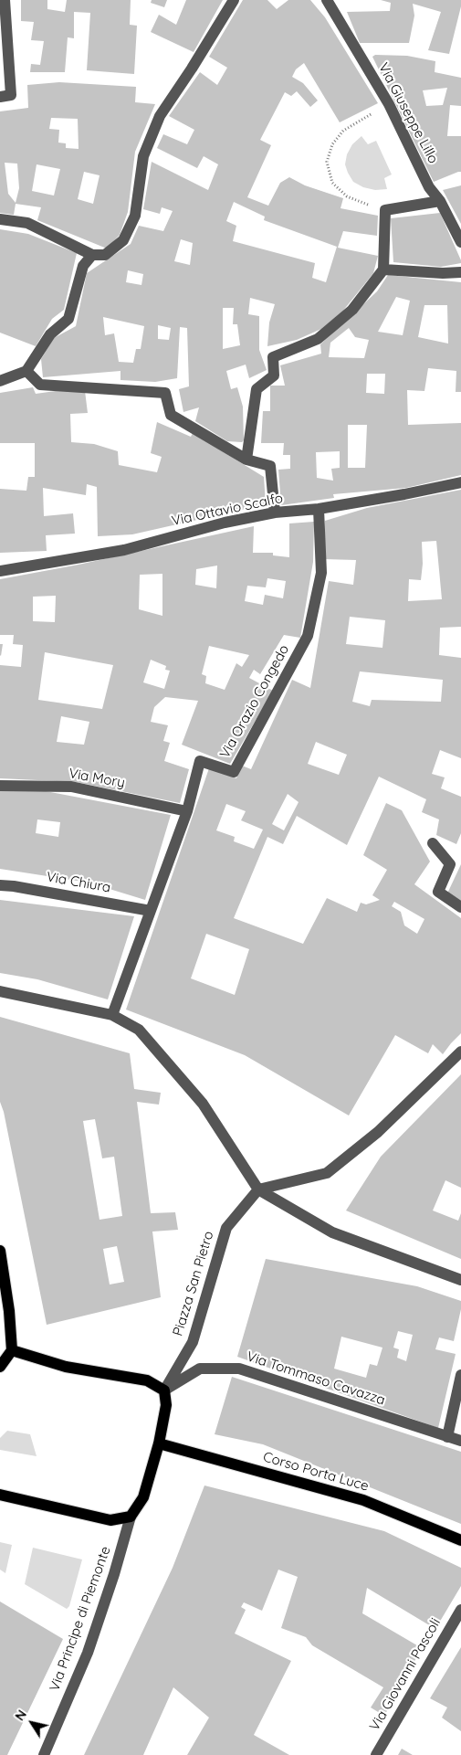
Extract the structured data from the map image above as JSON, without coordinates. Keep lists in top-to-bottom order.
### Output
{
  "streets": {
    "main road": ["Corso Porta Luce"],
    "street": [
      "Via Giuseppe Lillo",
      "Via Ottavio Scalfo",
      "Via Orazio Congedo",
      "Via Mory",
      "Via Chiura",
      "Piazza San Pietro",
      "Via Tommaso Cavazza",
      "Via Principe di Piemonte",
      "Via Giovanni Pascoli"
    ]
  },
  "crossings": [
    ["Via Ottavio Scalfo", "Via Orazio Congedo"],
    ["Via Orazio Congedo", "Via Mory"],
    ["Via Orazio Congedo", "Via Chiura"],
    ["Piazza San Pietro", "Via Tommaso Cavazza"]
  ],
  "north": "top left"
}
